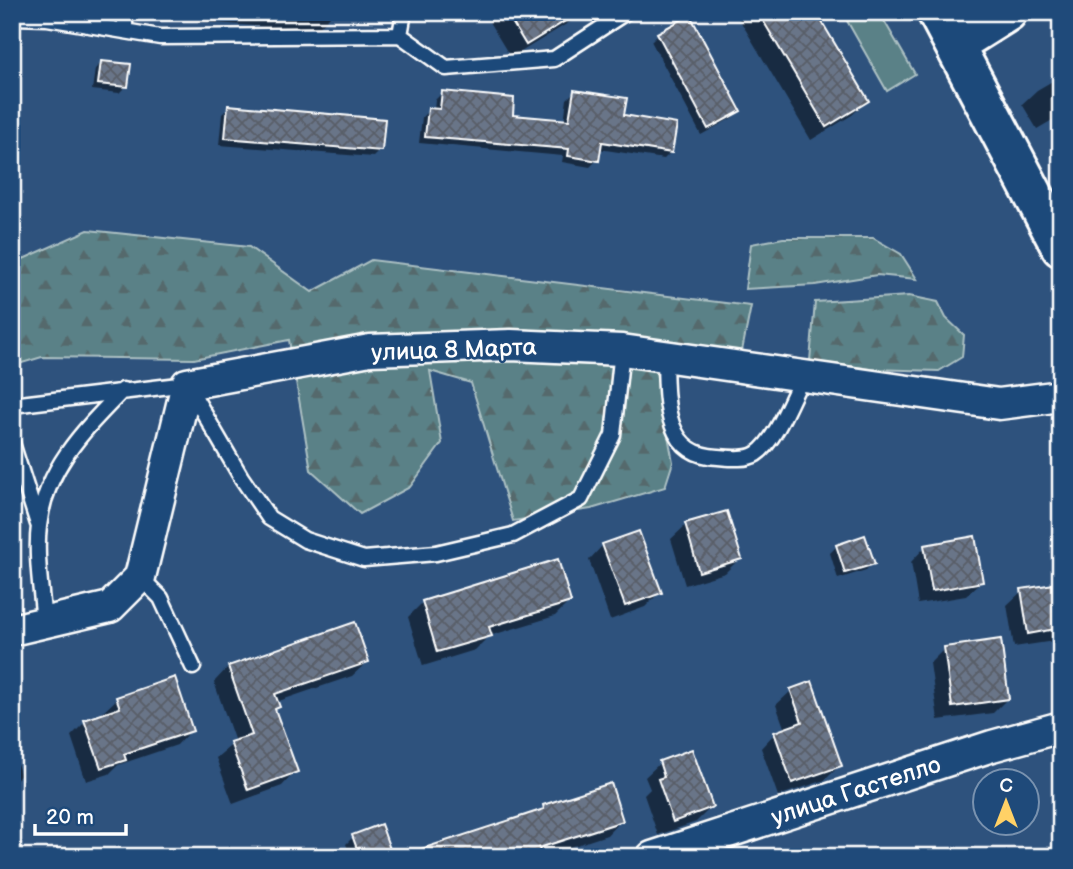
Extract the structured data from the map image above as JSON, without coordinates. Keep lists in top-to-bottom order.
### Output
{
  "streets": {
    "street": ["улица 8 Марта", "улица Гастелло"]
  },
  "scale_bar": "20 m",
  "north": "top"
}
